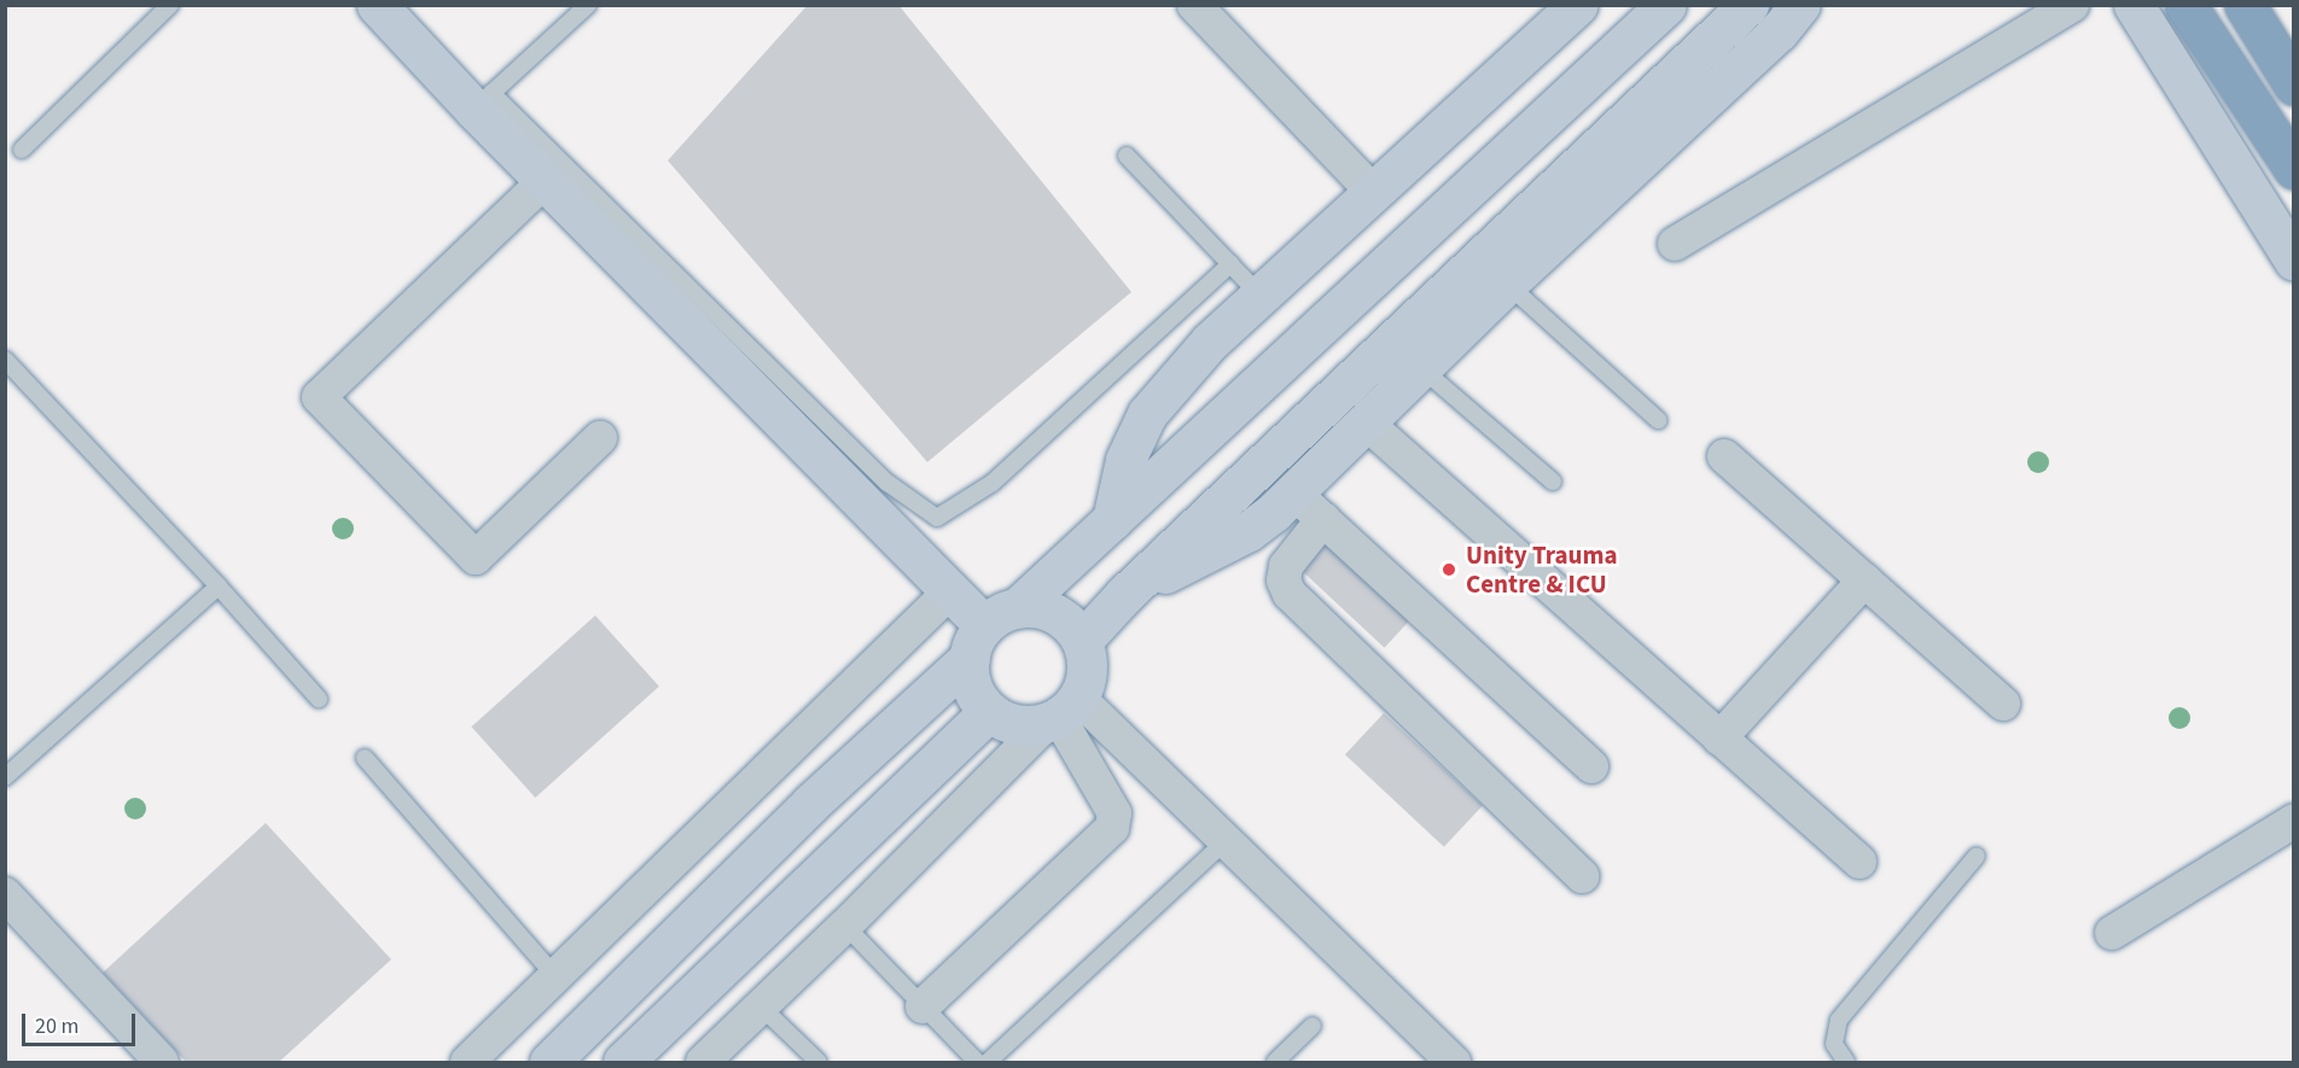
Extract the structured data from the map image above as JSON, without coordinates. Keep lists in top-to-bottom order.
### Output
{
  "places": ["Unity Trauma Centre & ICU"],
  "scale_bar": "20 m"
}
